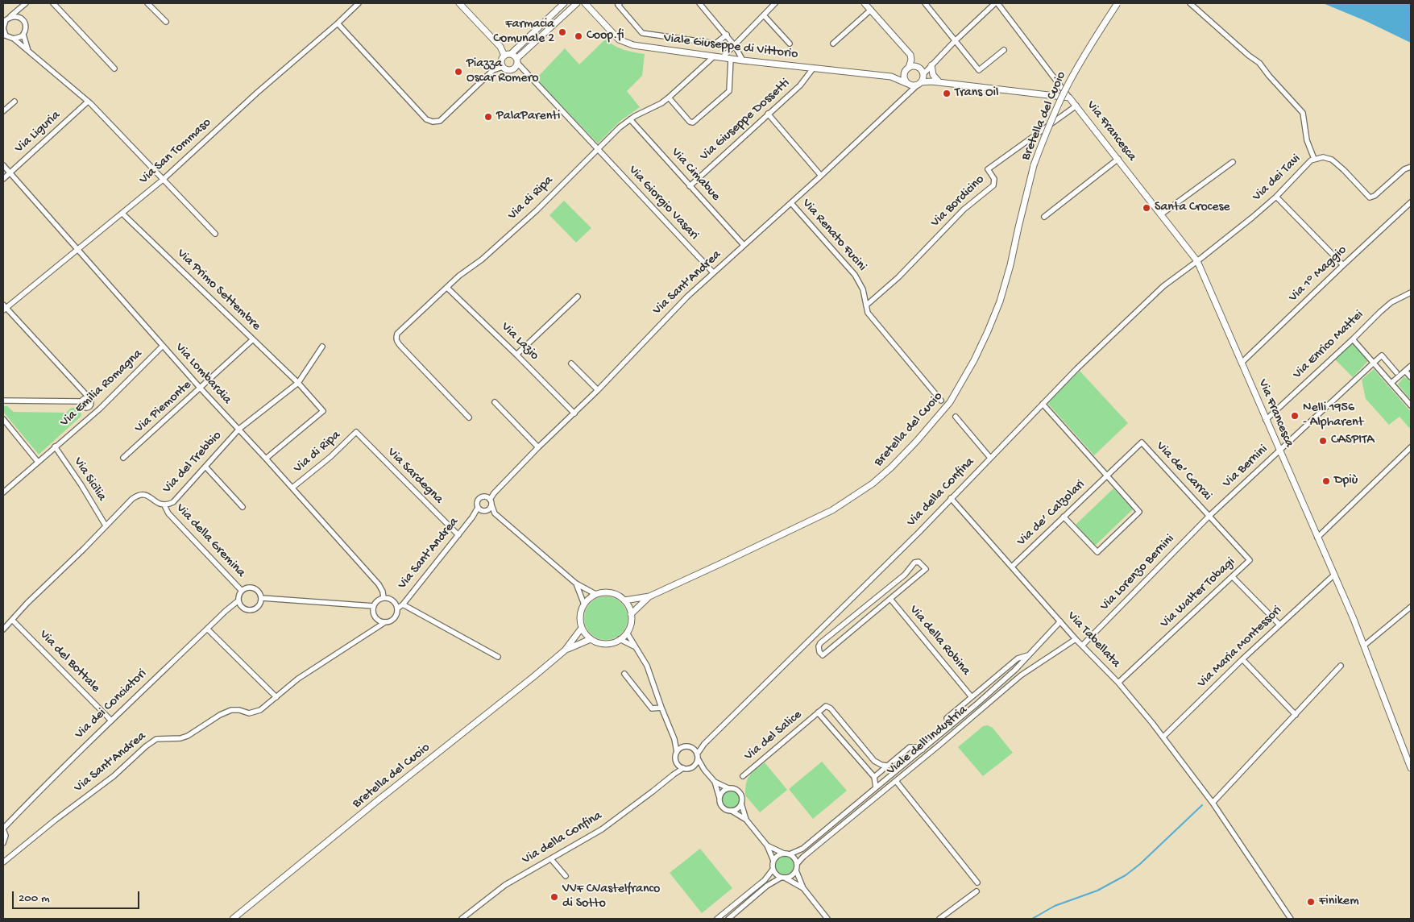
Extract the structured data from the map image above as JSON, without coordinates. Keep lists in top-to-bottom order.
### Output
{
  "streets": {
    "main road": ["Viale Giuseppe di Vittorio", "Bretella del Cuoio", "Via Francesca"],
    "street": [
      "Via Giuseppe Dossetti",
      "Via Liguria",
      "Via San Tommaso",
      "Via Cimabue",
      "Via dei Tavi",
      "Via di Ripa",
      "Via Bordicino",
      "Via Giorgio Vasari",
      "Via Renato Fucini",
      "Via 1° Maggio",
      "Via Sant'Andrea",
      "Via Primo Settembre",
      "Via Lazio",
      "Via Enrico Mattei",
      "Via Lombardia",
      "Via Emilia Romagna",
      "Via Piemonte",
      "Via del Trebbio",
      "Via Bernini",
      "Via de’ Carrai",
      "Via Sardegna",
      "Via Sicilia",
      "Via della Confina",
      "Via de’ Calzolari",
      "Via della Gremina",
      "Via Lorenzo Bernini",
      "Via Walter Tobagi",
      "Via Tabellata",
      "Via della Robina",
      "Via Maria Montessori",
      "Via del Bottale",
      "Via dei Conciatori",
      "Via del Salice",
      "Viale dell'Industria"
    ]
  },
  "crossings": [
    ["Viale Giuseppe di Vittorio", "Via Giuseppe Dossetti"],
    ["Viale Giuseppe di Vittorio", "Via di Ripa"],
    ["Viale Giuseppe di Vittorio", "Via Sant'Andrea"],
    ["Via Giuseppe Dossetti", "Via Cimabue"],
    ["Via Francesca", "Via dei Tavi"],
    ["Via Francesca", "Via Bordicino"],
    ["Via Francesca", "Via 1° Maggio"],
    ["Via Francesca", "Via Enrico Mattei"],
    ["Via Francesca", "Via Bernini"],
    ["Via Francesca", "Via della Confina"],
    ["Via Francesca", "Via Maria Montessori"],
    ["Via Liguria", "Via Lombardia"],
    ["Via San Tommaso", "Via Primo Settembre"],
    ["Via San Tommaso", "Via Lombardia"],
    ["Via Cimabue", "Via di Ripa"],
    ["Via Cimabue", "Via Sant'Andrea"],
    ["Via dei Tavi", "Via della Confina"],
    ["Via di Ripa", "Via Giorgio Vasari"],
    ["Via di Ripa", "Via Lazio"],
    ["Via di Ripa", "Via Lombardia"],
    ["Via di Ripa", "Via Sardegna"],
    ["Via Bordicino", "Via Renato Fucini"],
    ["Via Giorgio Vasari", "Via Sant'Andrea"],
    ["Via Renato Fucini", "Via Sant'Andrea"],
    ["Via Sant'Andrea", "Via Lazio"],
    ["Via Sant'Andrea", "Via Lombardia"],
    ["Via Sant'Andrea", "Via Sardegna"],
    ["Via Primo Settembre", "Via Lombardia"],
    ["Via Primo Settembre", "Via Piemonte"],
    ["Via Primo Settembre", "Via del Trebbio"],
    ["Via Lombardia", "Via Emilia Romagna"],
    ["Via Lombardia", "Via Piemonte"],
    ["Via Lombardia", "Via del Trebbio"],
    ["Via Emilia Romagna", "Via Sicilia"],
    ["Via del Trebbio", "Via Sicilia"],
    ["Via del Trebbio", "Via della Gremina"],
    ["Via del Trebbio", "Via del Bottale"],
    ["Via Bernini", "Via de’ Carrai"],
    ["Via Bernini", "Via Lorenzo Bernini"],
    ["Via Bernini", "Via Walter Tobagi"],
    ["Via de’ Carrai", "Via de’ Calzolari"],
    ["Via de’ Carrai", "Via Lorenzo Bernini"],
    ["Via de’ Carrai", "Via Walter Tobagi"],
    ["Via della Confina", "Via Tabellata"],
    ["Via de’ Calzolari", "Via Tabellata"],
    ["Via della Gremina", "Via dei Conciatori"],
    ["Via Lorenzo Bernini", "Via Walter Tobagi"],
    ["Via Lorenzo Bernini", "Via Tabellata"],
    ["Via Walter Tobagi", "Via Tabellata"],
    ["Via Tabellata", "Via Maria Montessori"],
    ["Via Tabellata", "Viale dell'Industria"],
    ["Via del Bottale", "Via dei Conciatori"]
  ],
  "places": [
    "Farmacia Comunale 2",
    "Coop.fi",
    "Piazza Oscar Romero",
    "Trans Oil",
    "PalaParenti",
    "Santa Crocese",
    "Nelli 1956 - Alpharent",
    "CASPITA",
    "Dpiù",
    "VVF CVastelfranco di Sotto",
    "Finikem"
  ],
  "scale_bar": "200 m"
}
